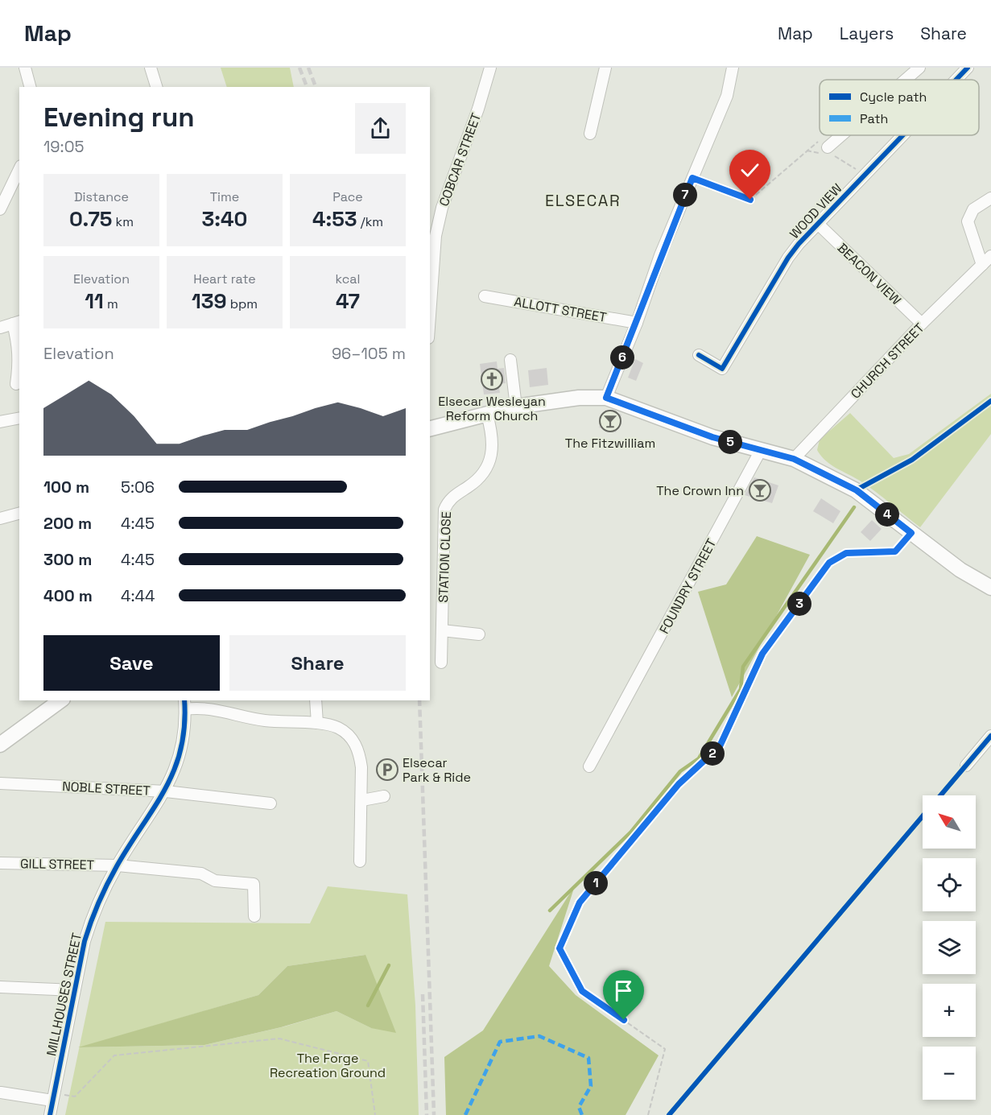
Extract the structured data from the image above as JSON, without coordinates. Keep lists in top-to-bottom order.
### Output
{
  "streets": {
    "street": [
      "COBCAR STREET",
      "WOOD VIEW",
      "BEACON VIEW",
      "ALLOTT STREET",
      "CHURCH STREET",
      "STATION CLOSE",
      "FOUNDRY STREET",
      "NOBLE STREET",
      "GILL STREET",
      "MILLHOUSES STREET"
    ]
  },
  "crossings": [
    ["WOOD VIEW", "BEACON VIEW"],
    ["BEACON VIEW", "CHURCH STREET"],
    ["NOBLE STREET", "MILLHOUSES STREET"],
    ["GILL STREET", "MILLHOUSES STREET"]
  ],
  "districts": ["ELSECAR"],
  "parks": ["The Forge Recreation Ground"],
  "places": {
    "church": ["Elsecar Wesleyan Reform Church"],
    "bar": ["The Fitzwilliam", "The Crown Inn"],
    "parking": ["Elsecar Park & Ride"]
  },
  "legend": ["Cycle path", "Path"],
  "north": "top left",
  "page": {
    "header": "Map",
    "nav": ["Map", "Layers", "Share"],
    "heading": ["Evening run", "19:05"],
    "stats": [
      ["Distance", "0.75 km"],
      ["Time", "3:40"],
      ["Pace", "4:53 /km"],
      ["Elevation", "11 m"],
      ["Heart rate", "139 bpm"],
      ["kcal", "47"]
    ],
    "pins": [
      "7",
      "6",
      "5",
      "4",
      "3",
      "2",
      "1"
    ],
    "chart": ["Elevation", "96–105 m"],
    "list": [
      {
        "name": "100 m",
        "note": "5:06"
      },
      {
        "name": "200 m",
        "note": "4:45"
      },
      {
        "name": "300 m",
        "note": "4:45"
      },
      {
        "name": "400 m",
        "note": "4:44"
      }
    ],
    "buttons": ["Save", "Share"],
    "map_buttons": ["+", "−"]
  }
}
